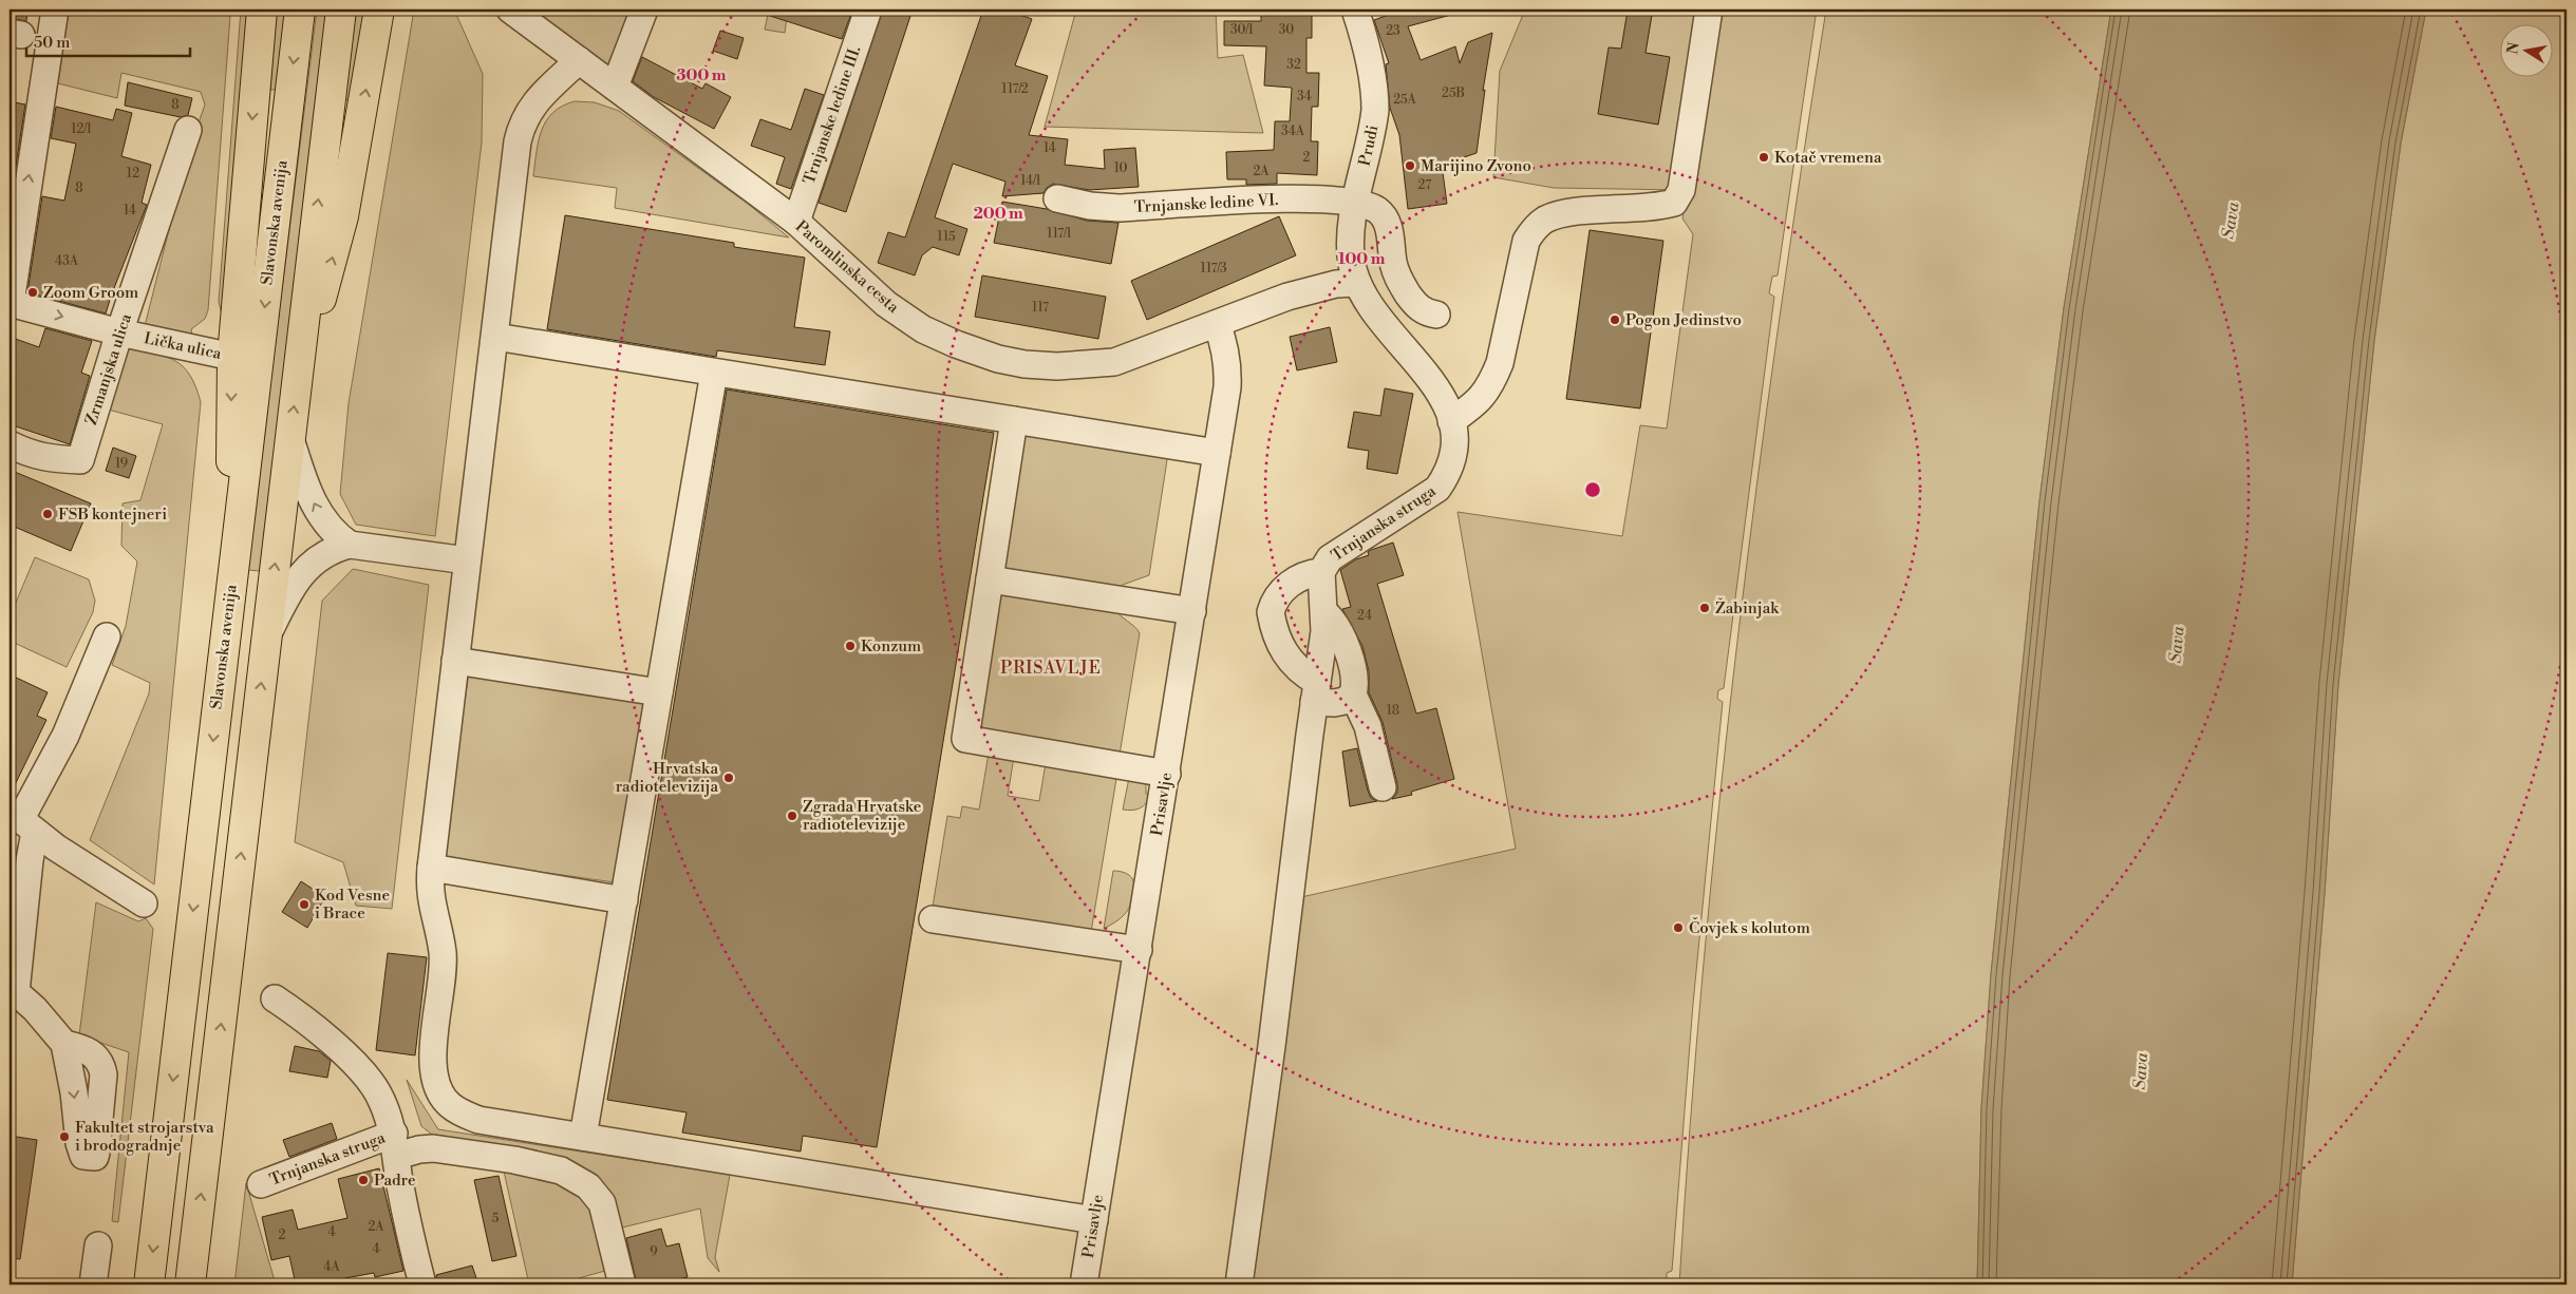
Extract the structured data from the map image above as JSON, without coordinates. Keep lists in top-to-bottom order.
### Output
{
  "streets": {
    "main road": ["Slavonska avenija"],
    "street": [
      "Trnjanske ledine III.",
      "Prudi",
      "Trnjanske ledine VI.",
      "Paromlinska cesta",
      "Lička ulica",
      "Zrmanjska ulica",
      "Trnjanska struga",
      "Prisavlje"
    ]
  },
  "crossings": [
    ["Trnjanske ledine III.", "Paromlinska cesta"],
    ["Prudi", "Trnjanske ledine VI."],
    ["Prudi", "Paromlinska cesta"],
    ["Prudi", "Trnjanska struga"],
    ["Paromlinska cesta", "Trnjanska struga"],
    ["Paromlinska cesta", "Prisavlje"],
    ["Lička ulica", "Zrmanjska ulica"]
  ],
  "one_way": ["Lička ulica"],
  "districts": ["PRISAVLJE"],
  "water": ["Sava"],
  "places": [
    "Kotač vremena",
    "Marijino Zvono",
    "Zoom Groom",
    "Pogon Jedinstvo",
    "FSB kontejneri",
    "Žabinjak",
    "Konzum",
    "Hrvatska radiotelevizija",
    "Zgrada Hrvatske radiotelevizije",
    "Kod Vesne i Brace",
    "Čovjek s kolutom",
    "Fakultet strojarstva i brodogradnje",
    "Padre"
  ],
  "house_numbers": [
    "30/1",
    "30",
    "23",
    "32",
    "117/2",
    "25B",
    "34",
    "25A",
    "8",
    "12/1",
    "34A",
    "14",
    "2",
    "10",
    "2A",
    "12",
    "14/1",
    "27",
    "8",
    "14",
    "117/1",
    "115",
    "43A",
    "117/3",
    "117",
    "19",
    "24",
    "18",
    "5",
    "2A",
    "4",
    "2",
    "4",
    "9",
    "4A"
  ],
  "scale_bar": "50 m",
  "north": "left",
  "rings": ["300 m", "200 m", "100 m"]
}
